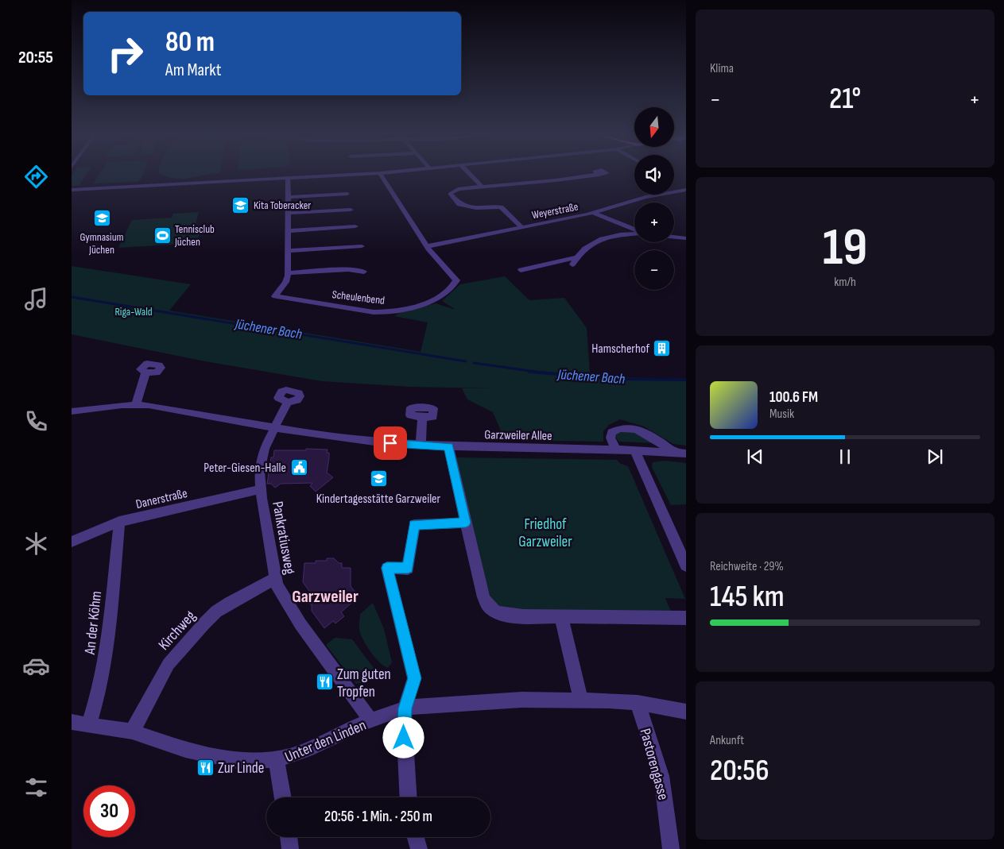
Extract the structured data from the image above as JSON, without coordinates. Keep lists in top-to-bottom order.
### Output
{
  "streets": {
    "street": [
      "Weyerstraße",
      "Scheulenbend",
      "Garzweiler Allee",
      "Danerstraße",
      "Pankratiusweg",
      "An der Köhm",
      "Kirchweg",
      "Unter den Linden",
      "Pastorengasse"
    ]
  },
  "crossings": [
    ["Weyerstraße", "Scheulenbend"],
    ["Garzweiler Allee", "Pankratiusweg"],
    ["Danerstraße", "Pankratiusweg"],
    ["Danerstraße", "An der Köhm"],
    ["Pankratiusweg", "Kirchweg"],
    ["Pankratiusweg", "Unter den Linden"],
    ["An der Köhm", "Unter den Linden"],
    ["Kirchweg", "Unter den Linden"],
    ["Unter den Linden", "Pastorengasse"]
  ],
  "districts": ["Garzweiler"],
  "water": ["Jüchener Bach"],
  "parks": ["Riga-Wald", "Friedhof Garzweiler"],
  "places": {
    "school or university": ["Kita Toberacker", "Gymnasium Jüchen", "Kindertagesstätte Garzweiler"],
    "sports": ["Tennisclub Jüchen"],
    "building": ["Hamscherhof"],
    "public building": ["Peter-Giesen-Halle"],
    "restaurant": ["Zum guten Tropfen", "Zur Linde"]
  },
  "north": "bottom",
  "page": {
    "tabs": "20:55",
    "tile": [
      "Klima",
      ["19", "km/h"],
      ["Reichweite · 29%", "145 km"],
      ["Ankunft", "20:56"]
    ],
    "turn": ["80 m", "Am Markt"],
    "heat": ["−", "21°", "+"],
    "map_buttons": ["+", "−"],
    "song": ["100.6 FM", "Musik"],
    "limit": "30",
    "trip": "20:56 · 1 Min. · 250 m"
  }
}
